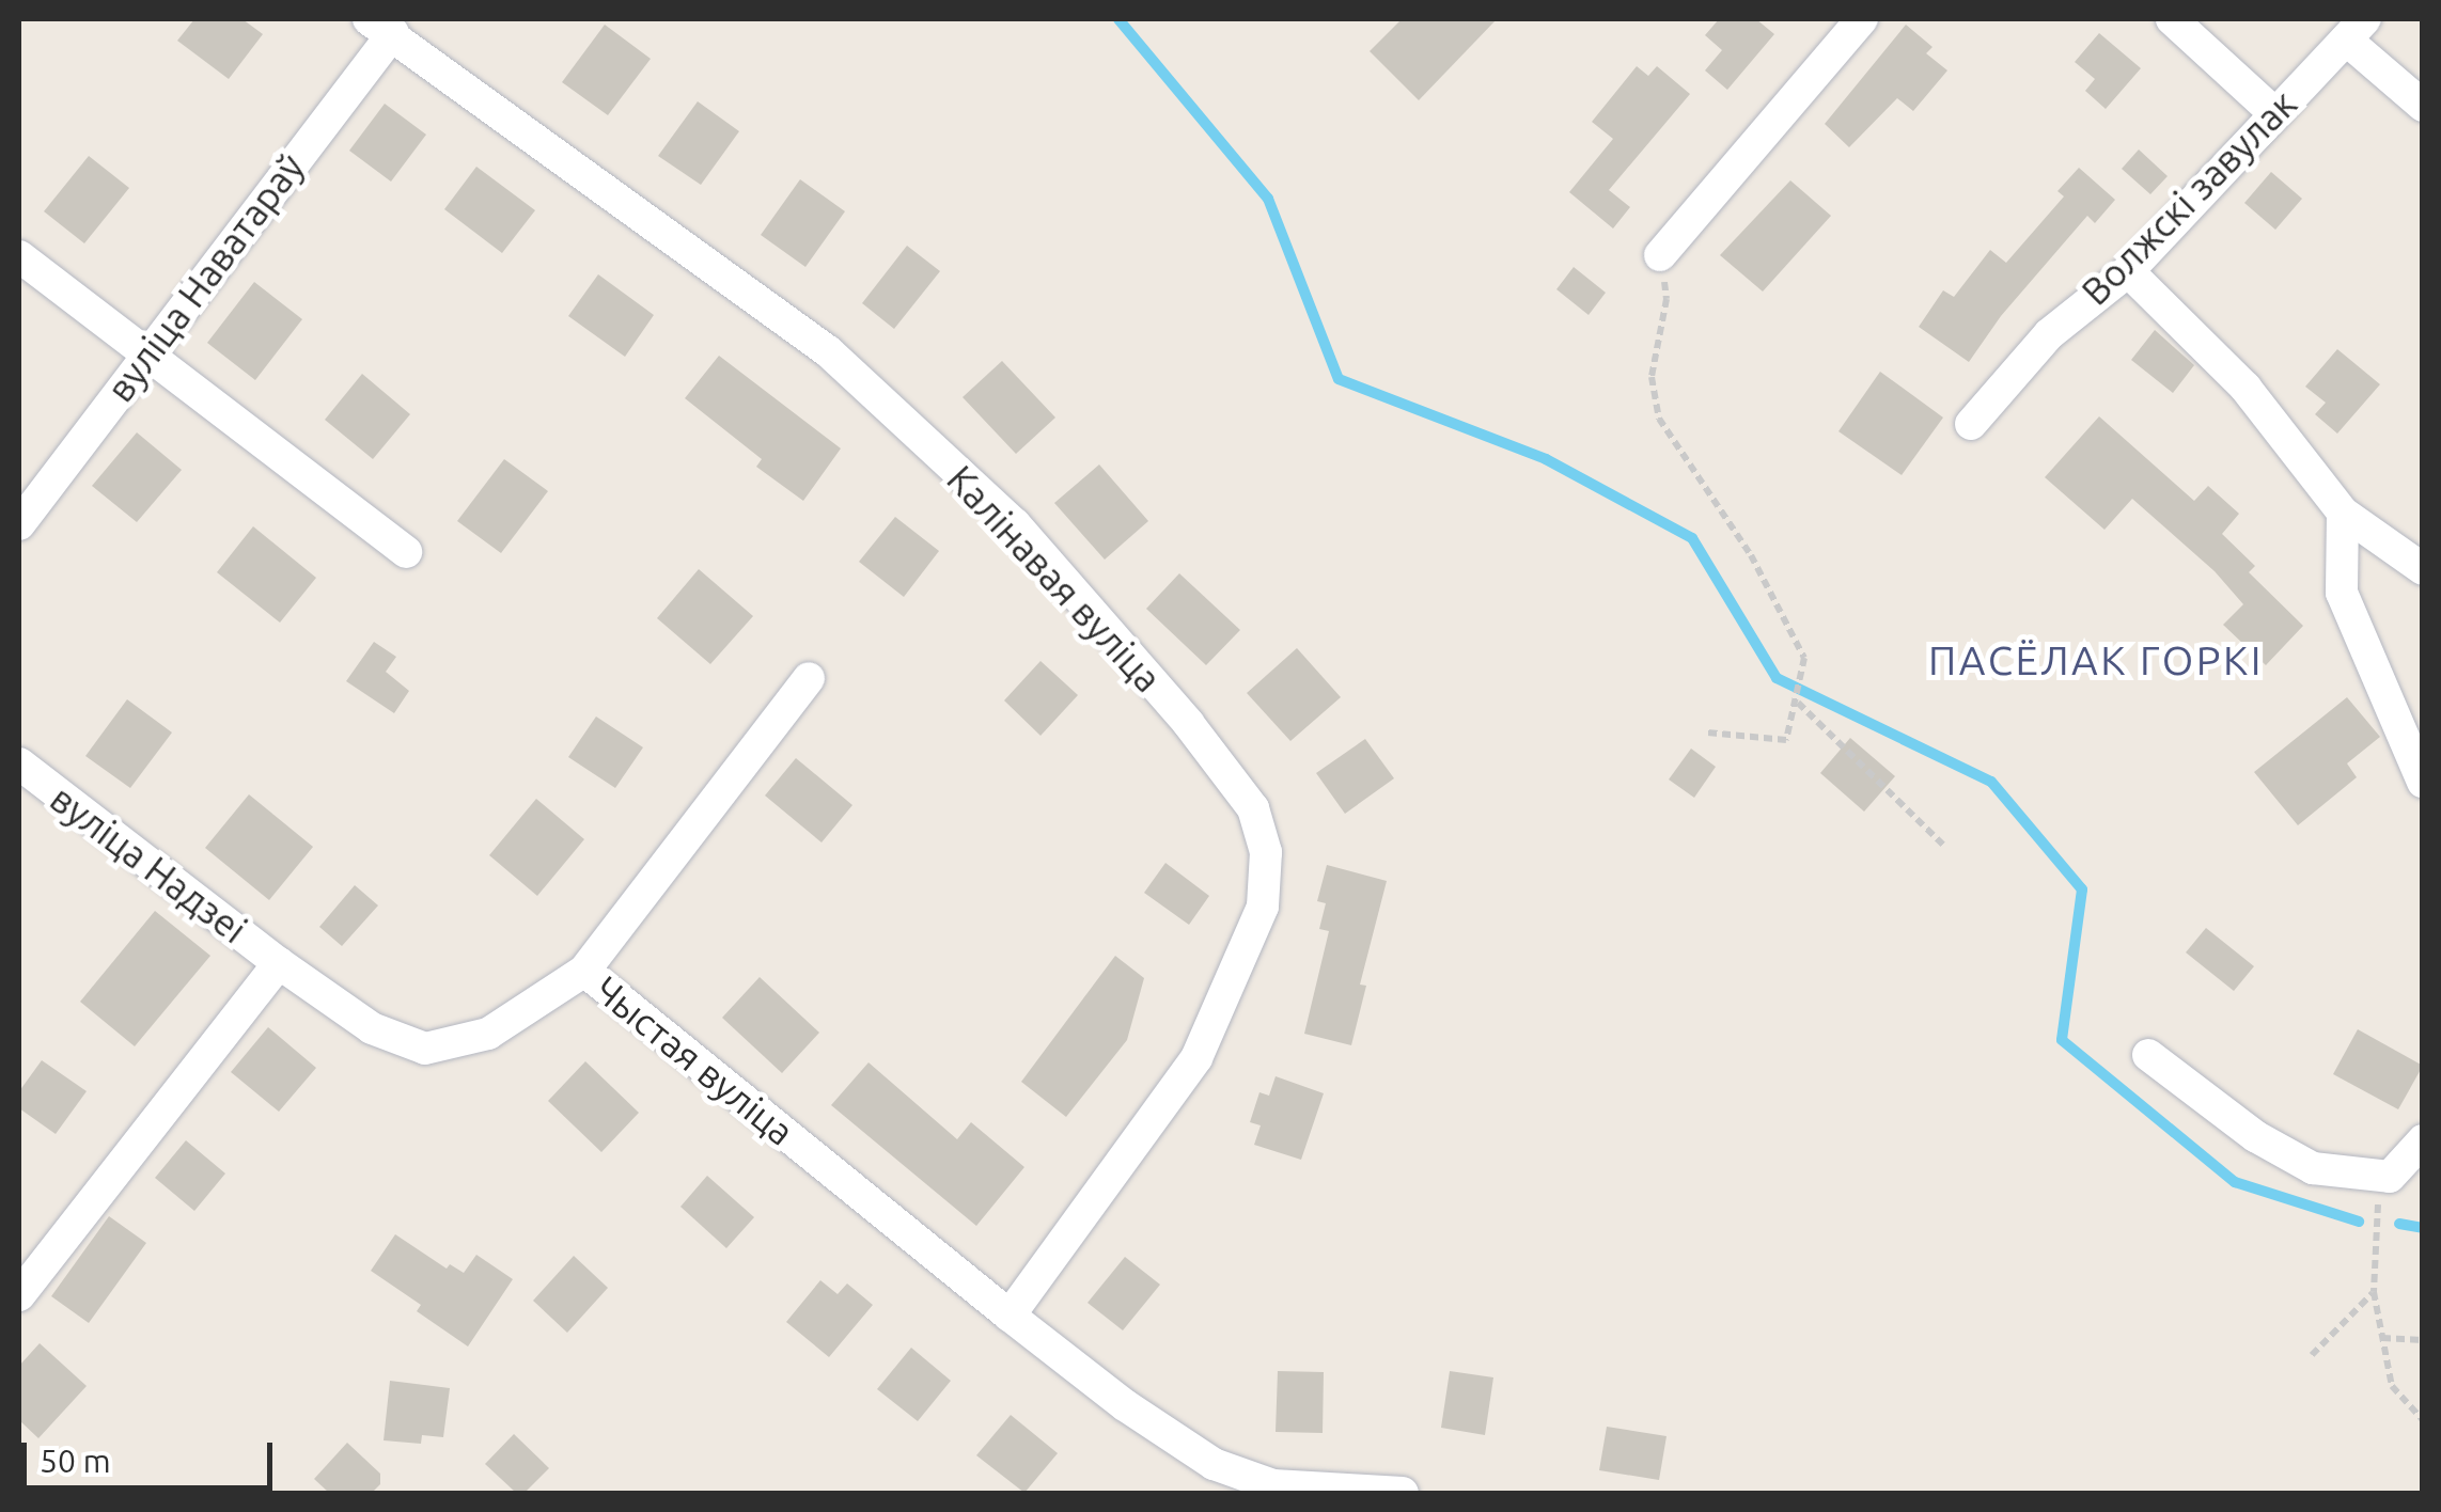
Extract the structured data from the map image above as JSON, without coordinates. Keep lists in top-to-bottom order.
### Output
{
  "streets": {
    "street": [
      "Волжскі завулак",
      "вуліца Наватараў",
      "Калінавая вуліца",
      "вуліца Надзеі",
      "Чыстая вуліца"
    ]
  },
  "crossings": [
    ["вуліца Наватараў", "Калінавая вуліца"],
    ["Калінавая вуліца", "Чыстая вуліца"],
    ["вуліца Надзеі", "Чыстая вуліца"]
  ],
  "districts": ["ПАСЁЛАК ГОРКІ"],
  "scale_bar": "50 m"
}
